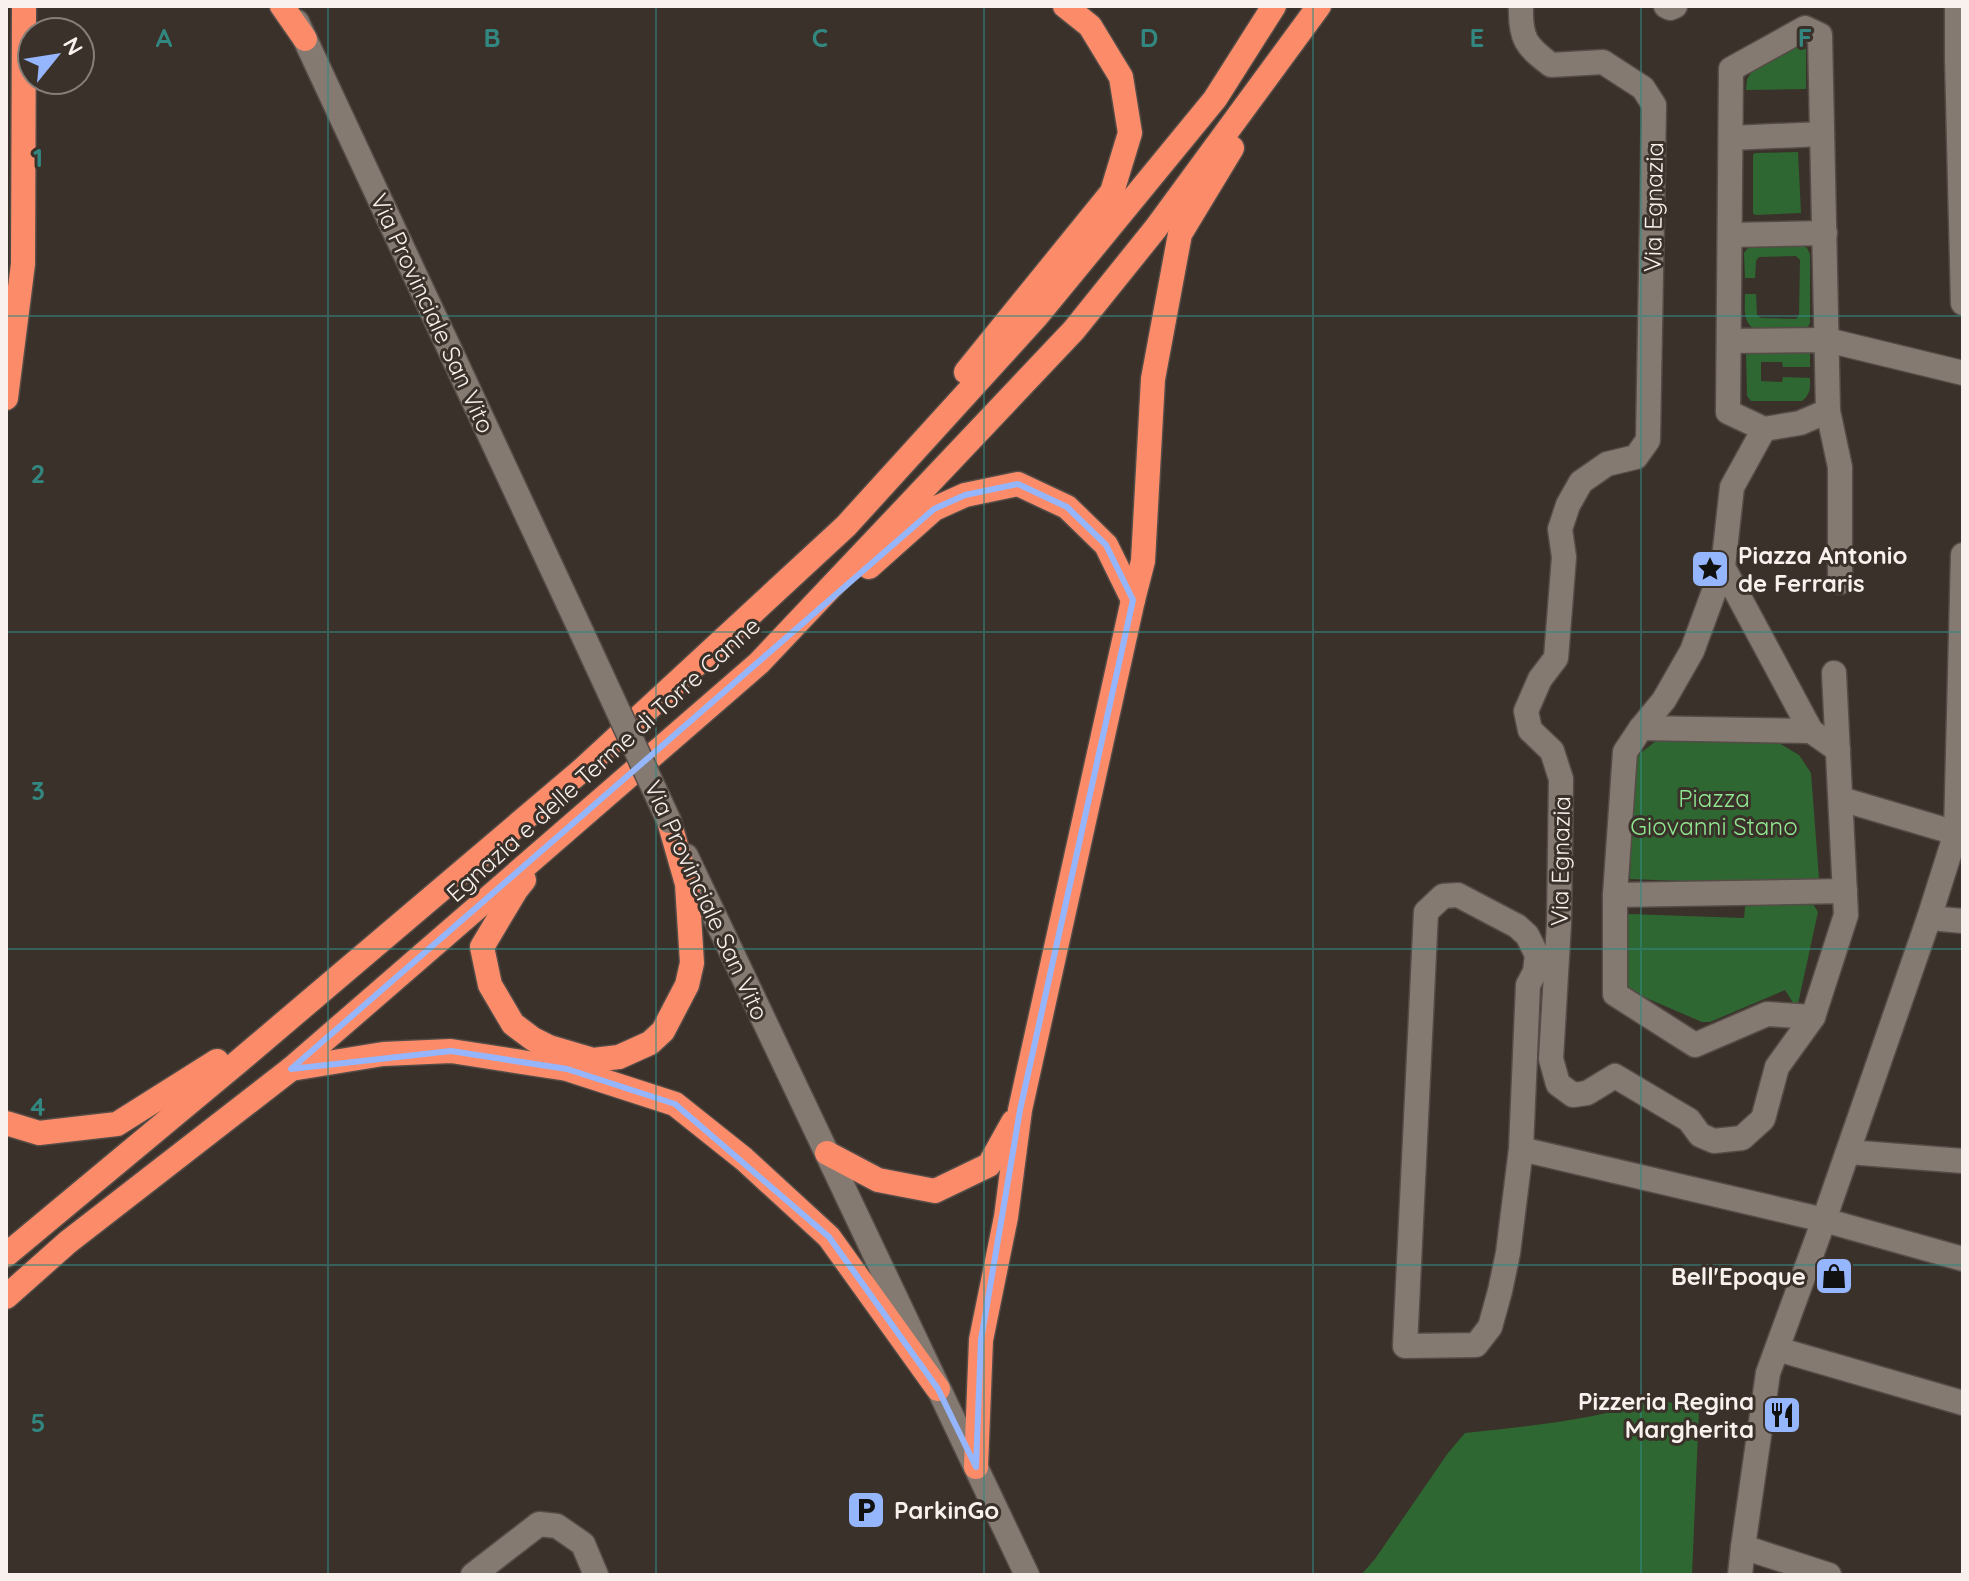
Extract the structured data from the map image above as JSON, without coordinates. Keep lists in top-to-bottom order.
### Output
{
  "streets": {
    "highway": ["Egnazia e delle Terme di Torre Canne"],
    "street": ["Via Egnazia", "Via Provinciale San Vito"]
  },
  "parks": ["Piazza Giovanni Stano"],
  "places": {
    "place": ["Piazza Antonio de Ferraris"],
    "shop": ["Bell'Epoque"],
    "restaurant": ["Pizzeria Regina Margherita"],
    "parking": ["ParkinGo"]
  },
  "north": "top right",
  "grid": {
    "columns": [
      "A",
      "B",
      "C",
      "D",
      "E",
      "F"
    ],
    "rows": [
      "1",
      "2",
      "3",
      "4",
      "5"
    ]
  }
}
